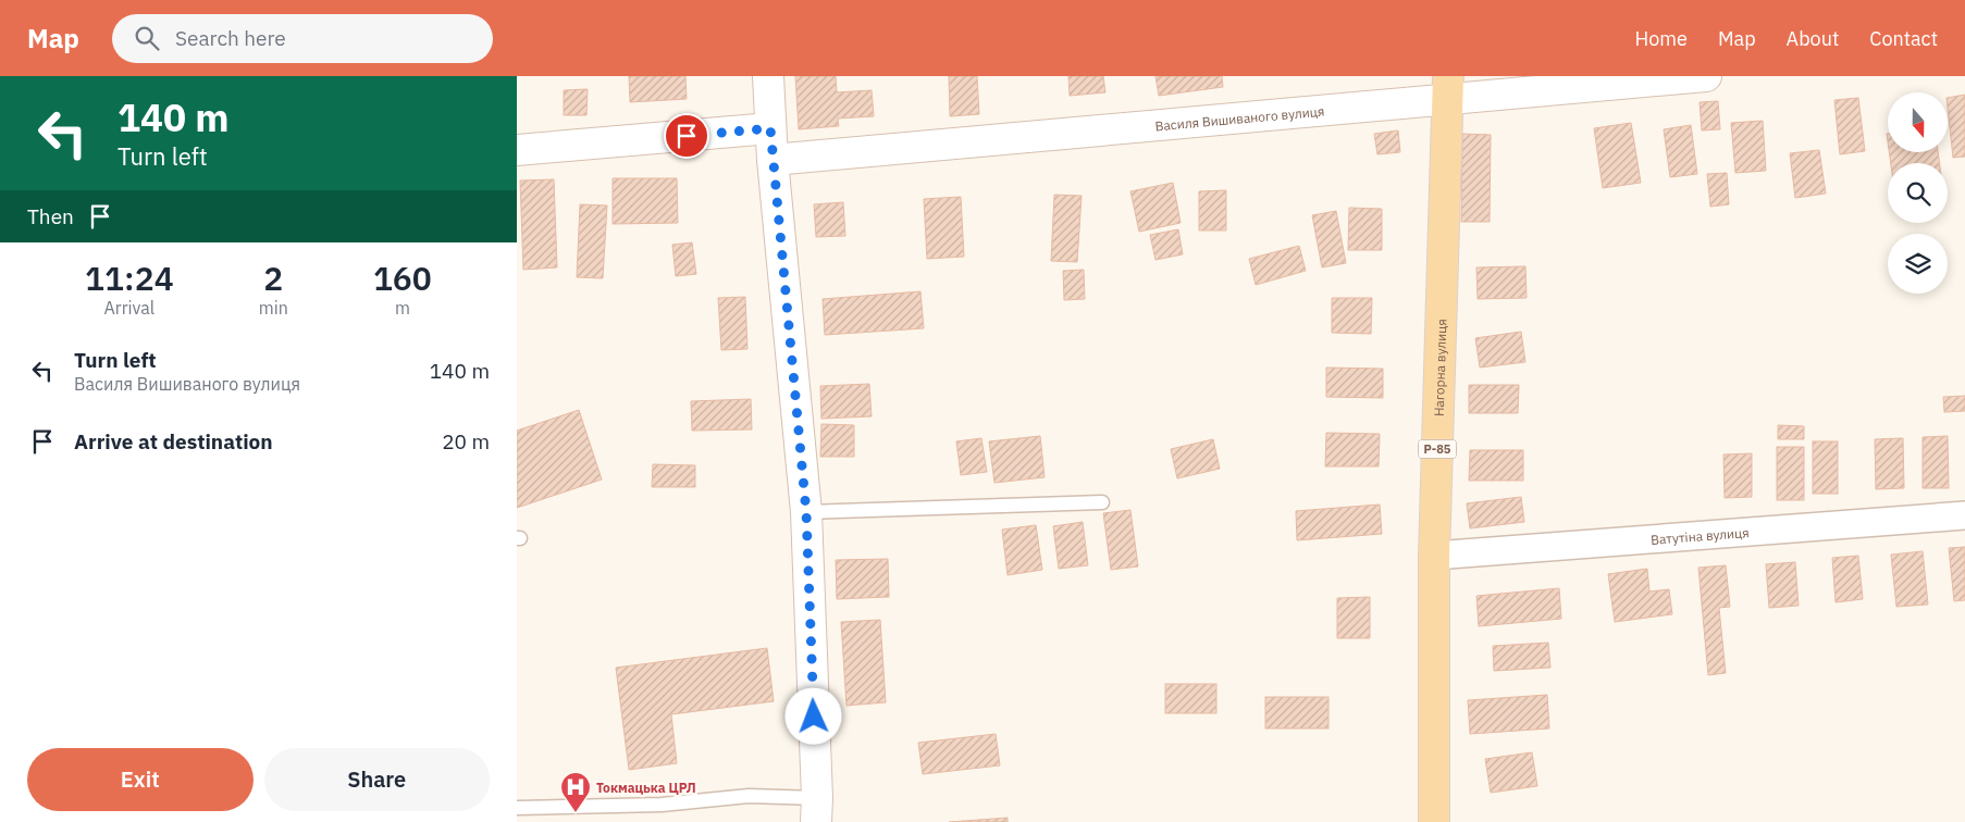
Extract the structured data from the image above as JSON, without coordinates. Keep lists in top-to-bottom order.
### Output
{
  "streets": {
    "main road": ["Нагорна вулиця", "Р-85"],
    "street": ["Василя Вишиваного вулиця", "Ватутіна вулиця"]
  },
  "crossings": [
    ["Василя Вишиваного вулиця", "Нагорна вулиця"],
    ["Нагорна вулиця", "Ватутіна вулиця"]
  ],
  "places": {
    "hospital": ["Токмацька ЦРЛ"]
  },
  "north": "bottom",
  "page": {
    "header": "Map",
    "search": "Search here",
    "nav": [
      "Home",
      "Map",
      "About",
      "Contact"
    ],
    "turn": ["140 m", "Turn left"],
    "then": "Then",
    "eta": [
      "11:24",
      "Arrival",
      "2",
      "min",
      "160",
      "m"
    ],
    "list": [
      {
        "name": "Turn left",
        "note": "Василя Вишиваного вулиця",
        "value": "140 m"
      },
      {
        "name": "Arrive at destination",
        "value": "20 m"
      }
    ],
    "buttons": ["Exit", "Share"]
  }
}
